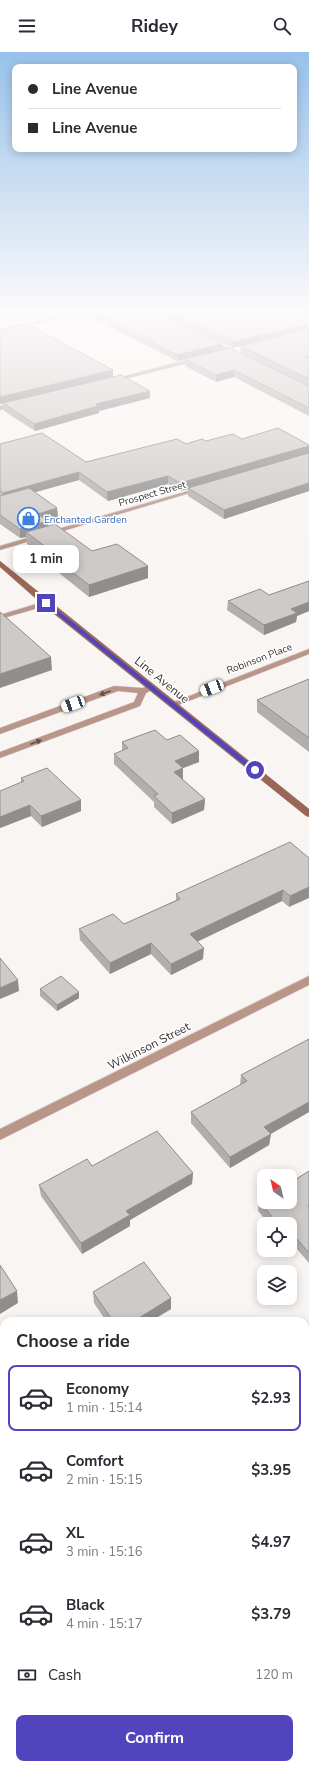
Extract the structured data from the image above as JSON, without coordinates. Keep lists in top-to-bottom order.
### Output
{
  "streets": {
    "main road": ["Line Avenue"],
    "street": ["Prospect Street", "Robinson Place", "Wilkinson Street"]
  },
  "crossings": [
    ["Robinson Place", "Line Avenue"]
  ],
  "places": {
    "shop": ["Enchanted Garden"]
  },
  "north": "top left",
  "page": {
    "header": "Ridey",
    "banner": ["Line Avenue", "Line Avenue"],
    "bubble": "1 min",
    "heading": "Choose a ride",
    "list": [
      {
        "name": "Economy",
        "note": "1 min · 15:14",
        "value": "$2.93"
      },
      {
        "name": "Comfort",
        "note": "2 min · 15:15",
        "value": "$3.95"
      },
      {
        "name": "XL",
        "note": "3 min · 15:16",
        "value": "$4.97"
      },
      {
        "name": "Black",
        "note": "4 min · 15:17",
        "value": "$3.79"
      }
    ],
    "pay": ["Cash", "120 m"],
    "buttons": "Confirm"
  }
}
